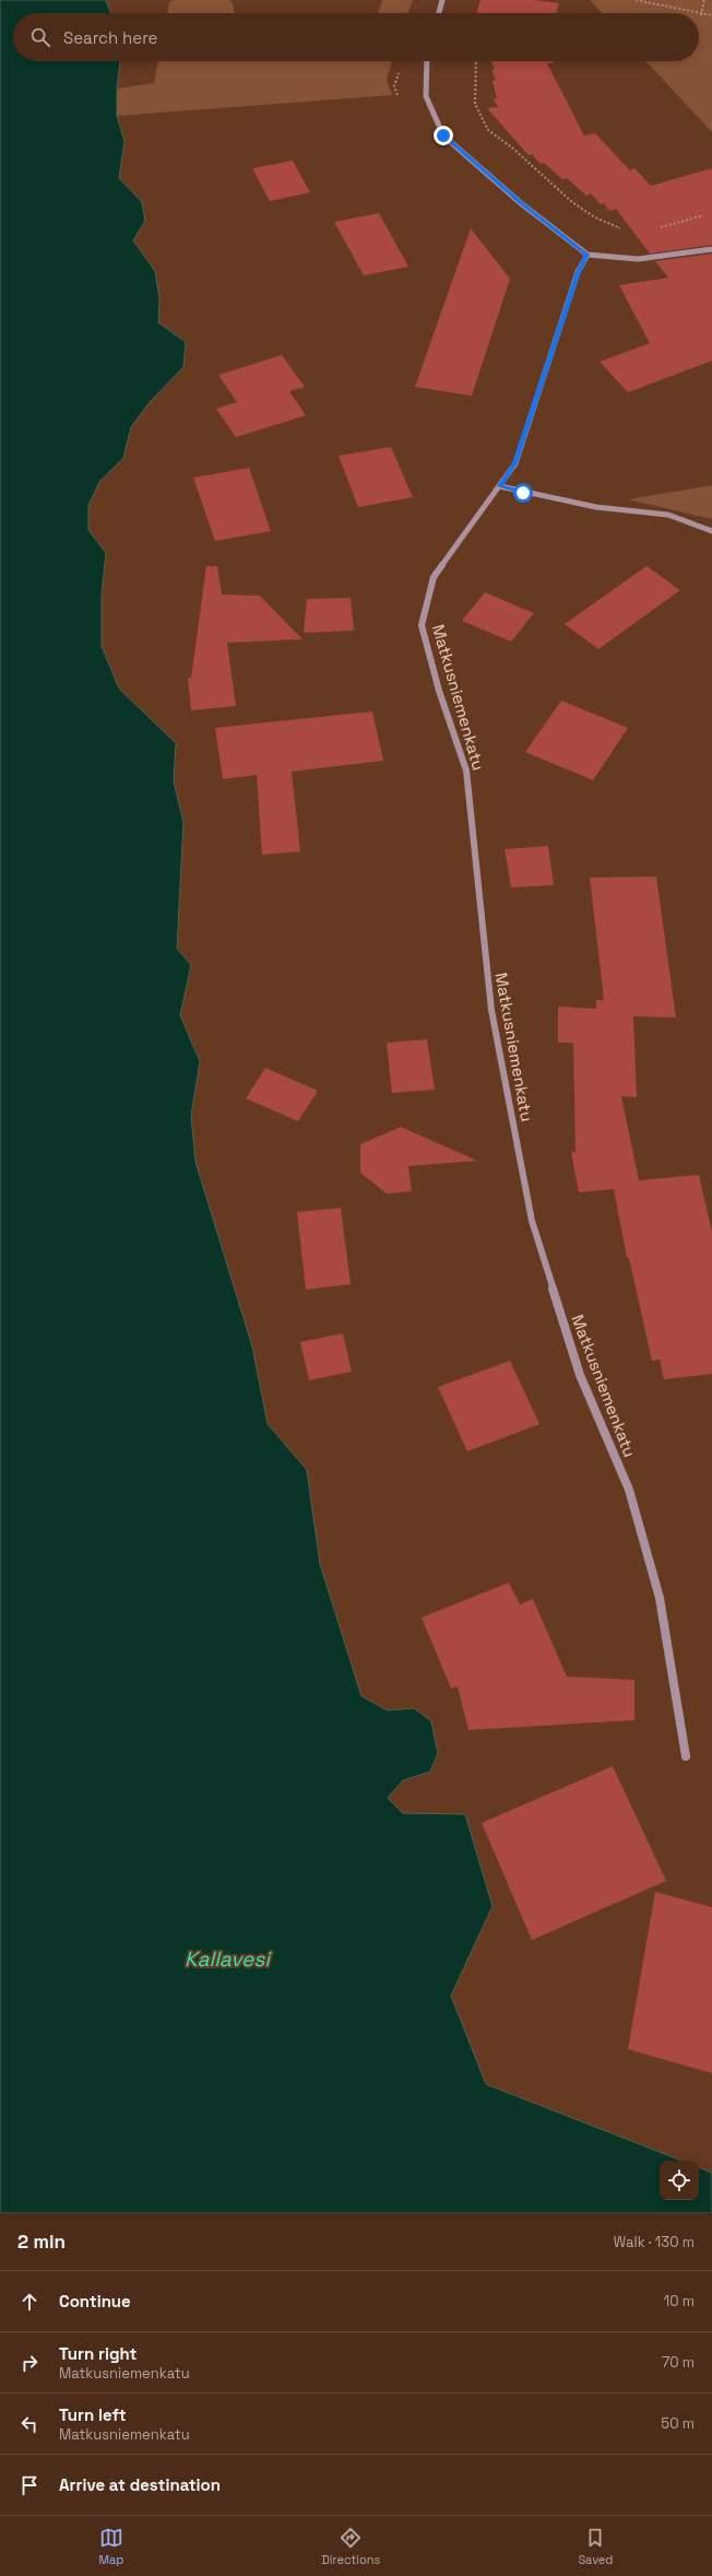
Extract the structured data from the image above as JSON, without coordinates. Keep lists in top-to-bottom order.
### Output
{
  "streets": {
    "street": ["Matkusniemenkatu"]
  },
  "water": ["Kallavesi"],
  "page": {
    "search": "Search here",
    "heading": ["2 min", "Walk · 130 m"],
    "list": [
      ["Continue", "10 m"],
      ["Turn right", "Matkusniemenkatu", "70 m"],
      ["Turn left", "Matkusniemenkatu", "50 m"],
      "Arrive at destination"
    ],
    "nav": ["Map", "Directions", "Saved"]
  }
}
